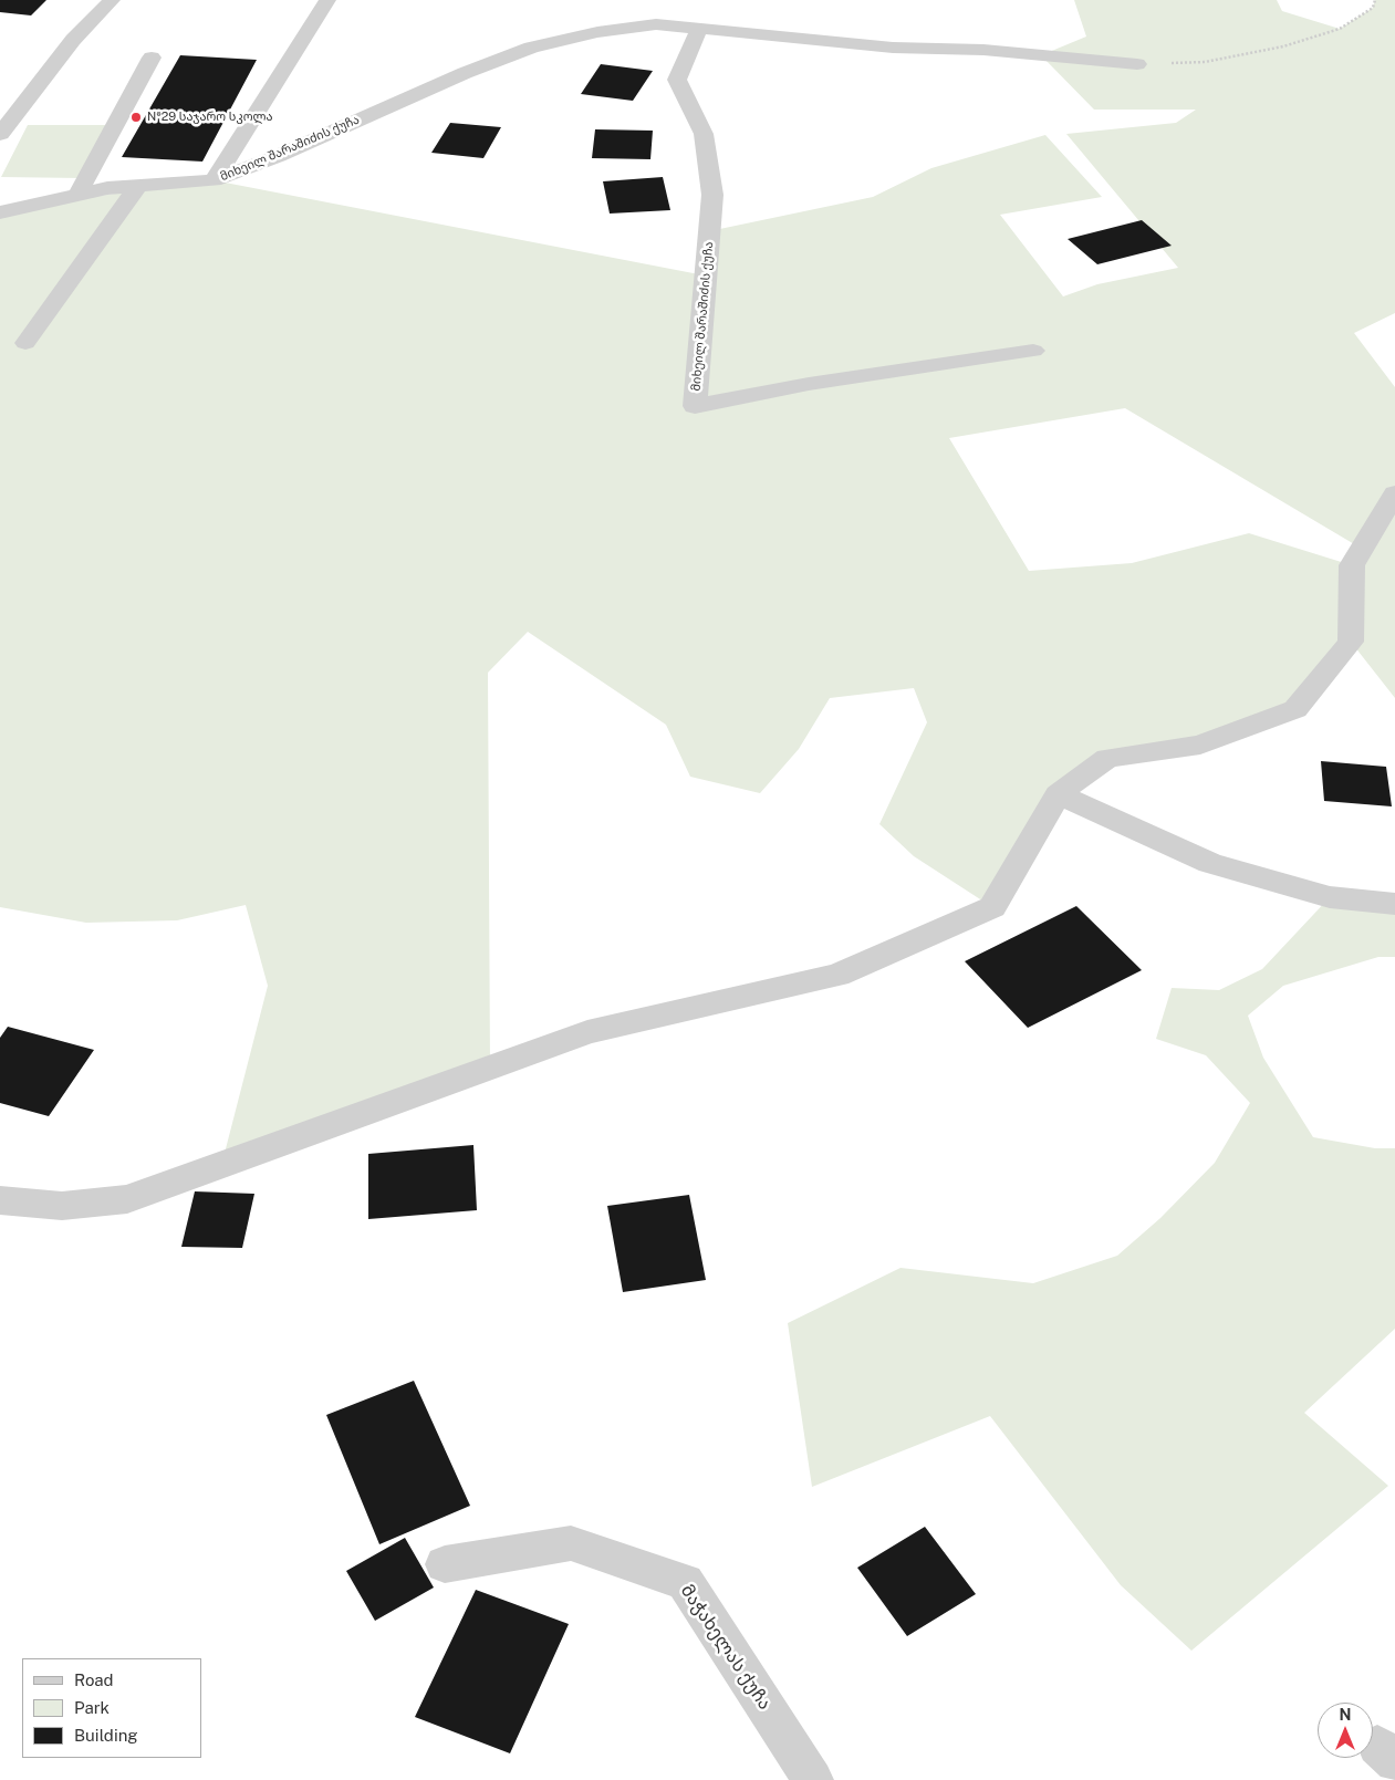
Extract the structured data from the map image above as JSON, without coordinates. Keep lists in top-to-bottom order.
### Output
{
  "streets": {
    "street": ["მიხეილ შარაშიძის ქუჩა", "მაჭახელას ქუჩა"]
  },
  "places": ["№29 საჯარო სკოლა"],
  "legend": ["Road", "Park", "Building"],
  "north": "top"
}
